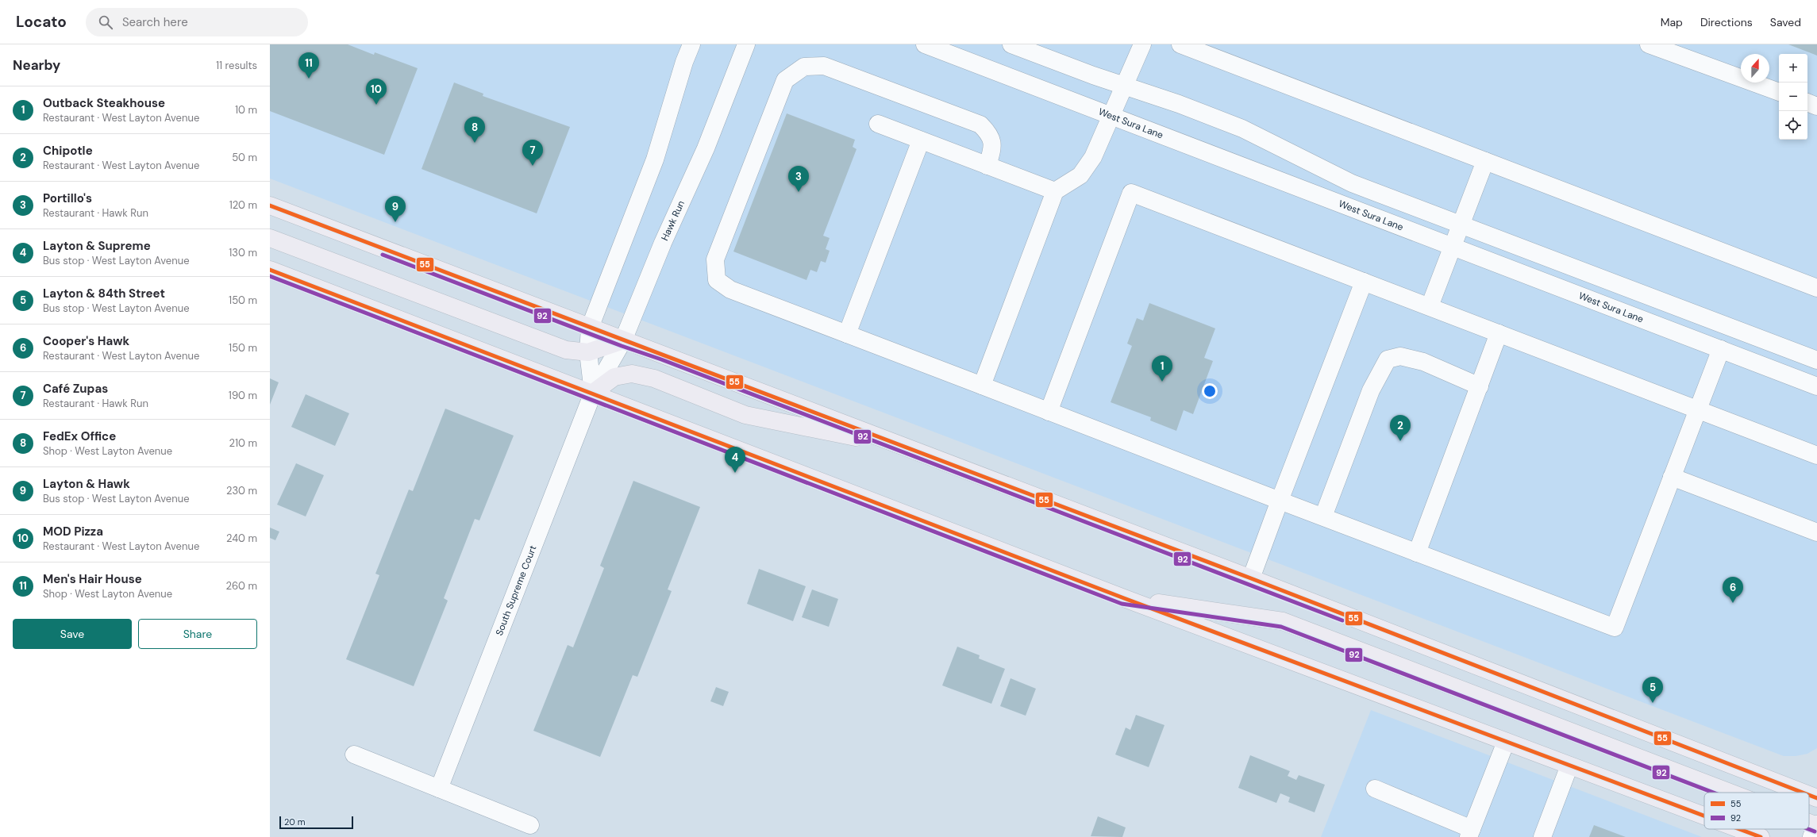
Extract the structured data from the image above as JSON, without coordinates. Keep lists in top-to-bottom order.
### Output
{
  "streets": {
    "street": ["West Sura Lane", "Hawk Run", "South Supreme Court"]
  },
  "crossings": [
    ["Hawk Run", "South Supreme Court"]
  ],
  "lines": ["transit line 55", "transit line 92"],
  "legend": ["55", "92"],
  "scale_bar": "20 m",
  "north": "top",
  "page": {
    "header": "Locato",
    "search": "Search here",
    "nav": ["Map", "Directions", "Saved"],
    "heading": ["Nearby", "11 results"],
    "pins": [
      "11",
      "10",
      "8",
      "7",
      "3",
      "9",
      "1",
      "2",
      "4",
      "6",
      "5"
    ],
    "map_buttons": ["+", "−"],
    "list": [
      {
        "mark": "1",
        "name": "Outback Steakhouse",
        "note": "Restaurant · West Layton Avenue",
        "value": "10 m"
      },
      {
        "mark": "2",
        "name": "Chipotle",
        "note": "Restaurant · West Layton Avenue",
        "value": "50 m"
      },
      {
        "mark": "3",
        "name": "Portillo's",
        "note": "Restaurant · Hawk Run",
        "value": "120 m"
      },
      {
        "mark": "4",
        "name": "Layton & Supreme",
        "note": "Bus stop · West Layton Avenue",
        "value": "130 m"
      },
      {
        "mark": "5",
        "name": "Layton & 84th Street",
        "note": "Bus stop · West Layton Avenue",
        "value": "150 m"
      },
      {
        "mark": "6",
        "name": "Cooper's Hawk",
        "note": "Restaurant · West Layton Avenue",
        "value": "150 m"
      },
      {
        "mark": "7",
        "name": "Café Zupas",
        "note": "Restaurant · Hawk Run",
        "value": "190 m"
      },
      {
        "mark": "8",
        "name": "FedEx Office",
        "note": "Shop · West Layton Avenue",
        "value": "210 m"
      },
      {
        "mark": "9",
        "name": "Layton & Hawk",
        "note": "Bus stop · West Layton Avenue",
        "value": "230 m"
      },
      {
        "mark": "10",
        "name": "MOD Pizza",
        "note": "Restaurant · West Layton Avenue",
        "value": "240 m"
      },
      {
        "mark": "11",
        "name": "Men's Hair House",
        "note": "Shop · West Layton Avenue",
        "value": "260 m"
      }
    ],
    "buttons": ["Save", "Share"],
    "scale": "20 m"
  }
}
